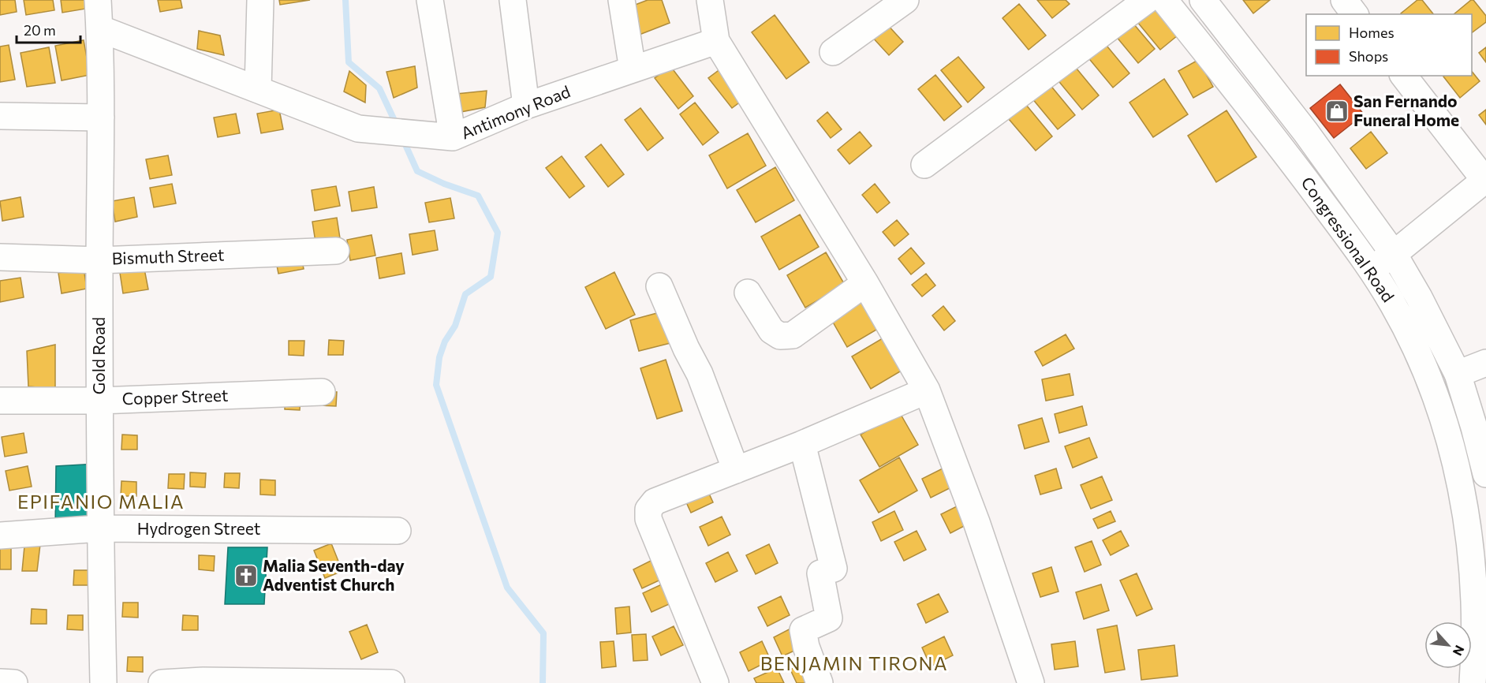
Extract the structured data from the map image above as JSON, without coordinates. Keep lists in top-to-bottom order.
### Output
{
  "streets": {
    "street": [
      "Antimony Road",
      "Congressional Road",
      "Bismuth Street",
      "Gold Road",
      "Copper Street",
      "Hydrogen Street"
    ]
  },
  "crossings": [
    ["Antimony Road", "Gold Road"],
    ["Bismuth Street", "Gold Road"],
    ["Gold Road", "Copper Street"],
    ["Gold Road", "Hydrogen Street"]
  ],
  "districts": ["EPIFANIO MALIA", "BENJAMIN TIRONA"],
  "places": {
    "shop": ["San Fernando Funeral Home"],
    "church": ["Malia Seventh-day Adventist Church"]
  },
  "legend": ["Homes", "Shops"],
  "scale_bar": "20 m",
  "north": "bottom right"
}
